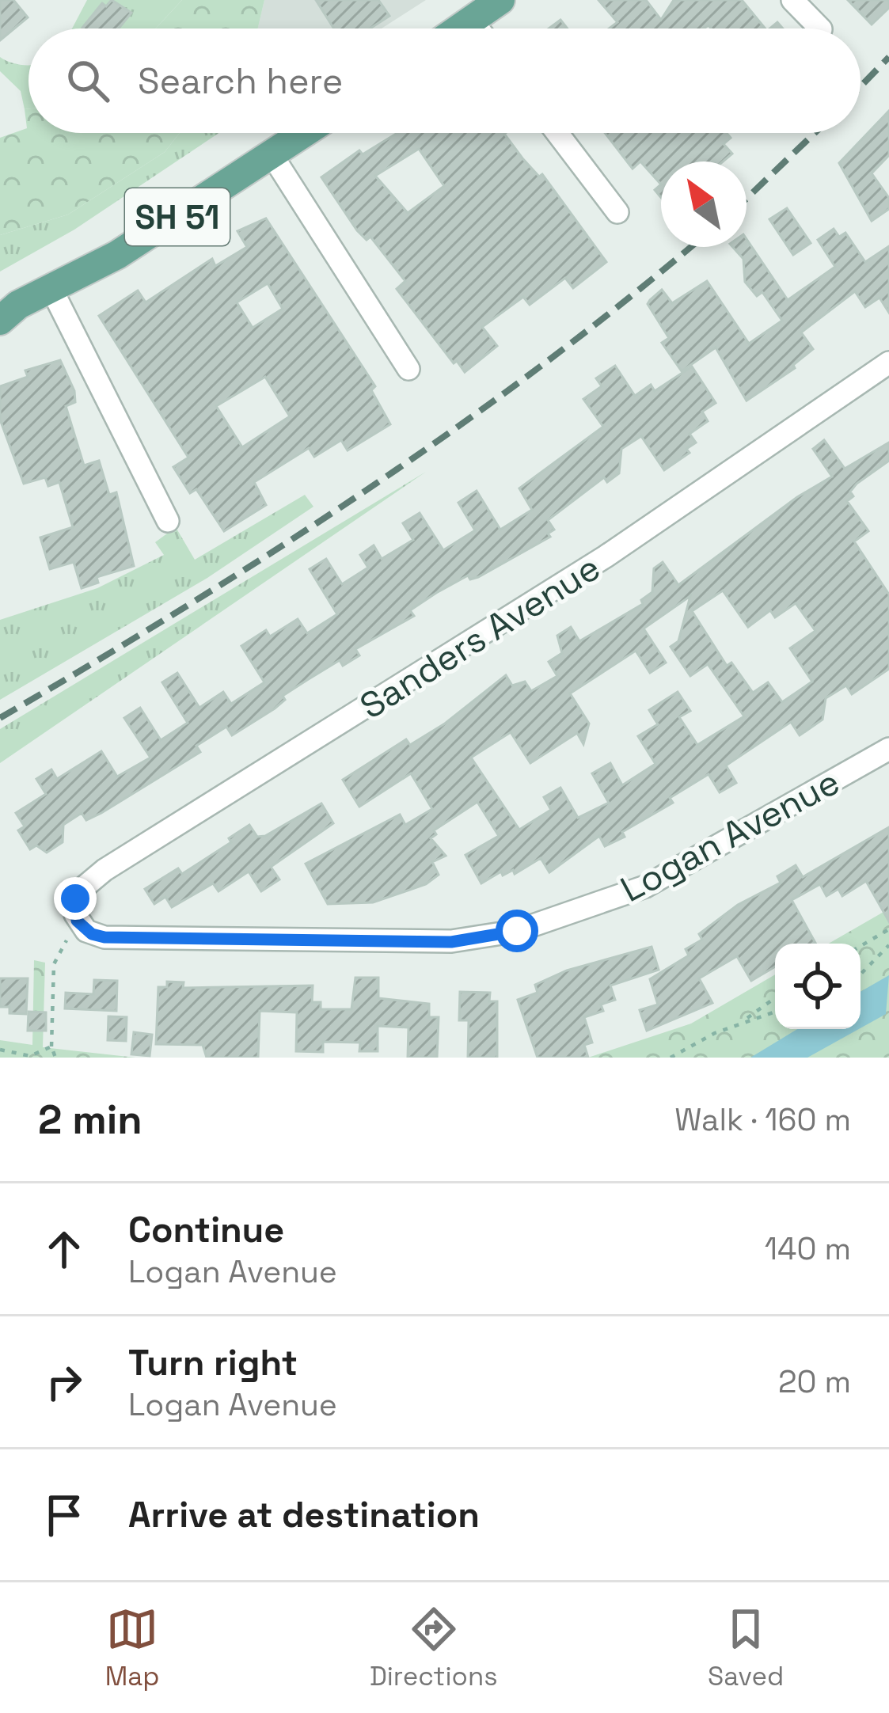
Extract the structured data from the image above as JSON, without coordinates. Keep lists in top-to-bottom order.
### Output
{
  "streets": {
    "main road": ["SH 51"],
    "street": ["Sanders Avenue", "Logan Avenue"]
  },
  "crossings": [
    ["Sanders Avenue", "Logan Avenue"]
  ],
  "north": "top left",
  "page": {
    "search": "Search here",
    "heading": ["2 min", "Walk · 160 m"],
    "list": [
      ["Continue", "Logan Avenue", "140 m"],
      ["Turn right", "Logan Avenue", "20 m"],
      "Arrive at destination"
    ],
    "nav": ["Map", "Directions", "Saved"]
  }
}
